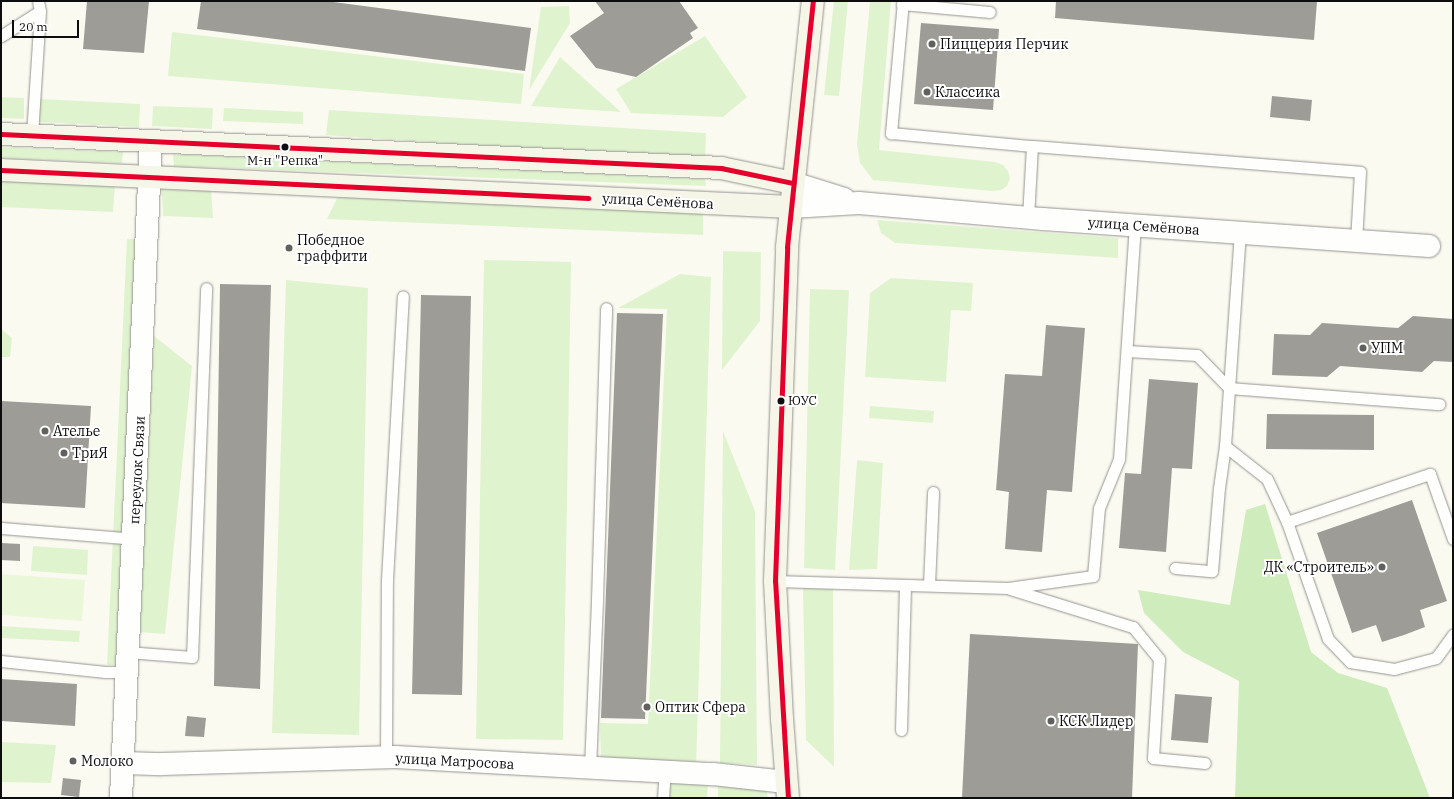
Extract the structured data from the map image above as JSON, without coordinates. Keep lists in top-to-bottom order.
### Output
{
  "streets": {
    "street": ["улица Семёнова", "переулок Связи", "улица Матросова"]
  },
  "crossings": [
    ["улица Семёнова", "переулок Связи"],
    ["переулок Связи", "улица Матросова"]
  ],
  "places": [
    "Пиццерия Перчик",
    "Классика",
    "М-н \"Репка\"",
    "Победное граффити",
    "УПМ",
    "ЮУС",
    "Ателье",
    "ТриЯ",
    "ДК «Строитель»",
    "Оптик Сфера",
    "КСК Лидер",
    "Молоко"
  ],
  "scale_bar": "20 m"
}
